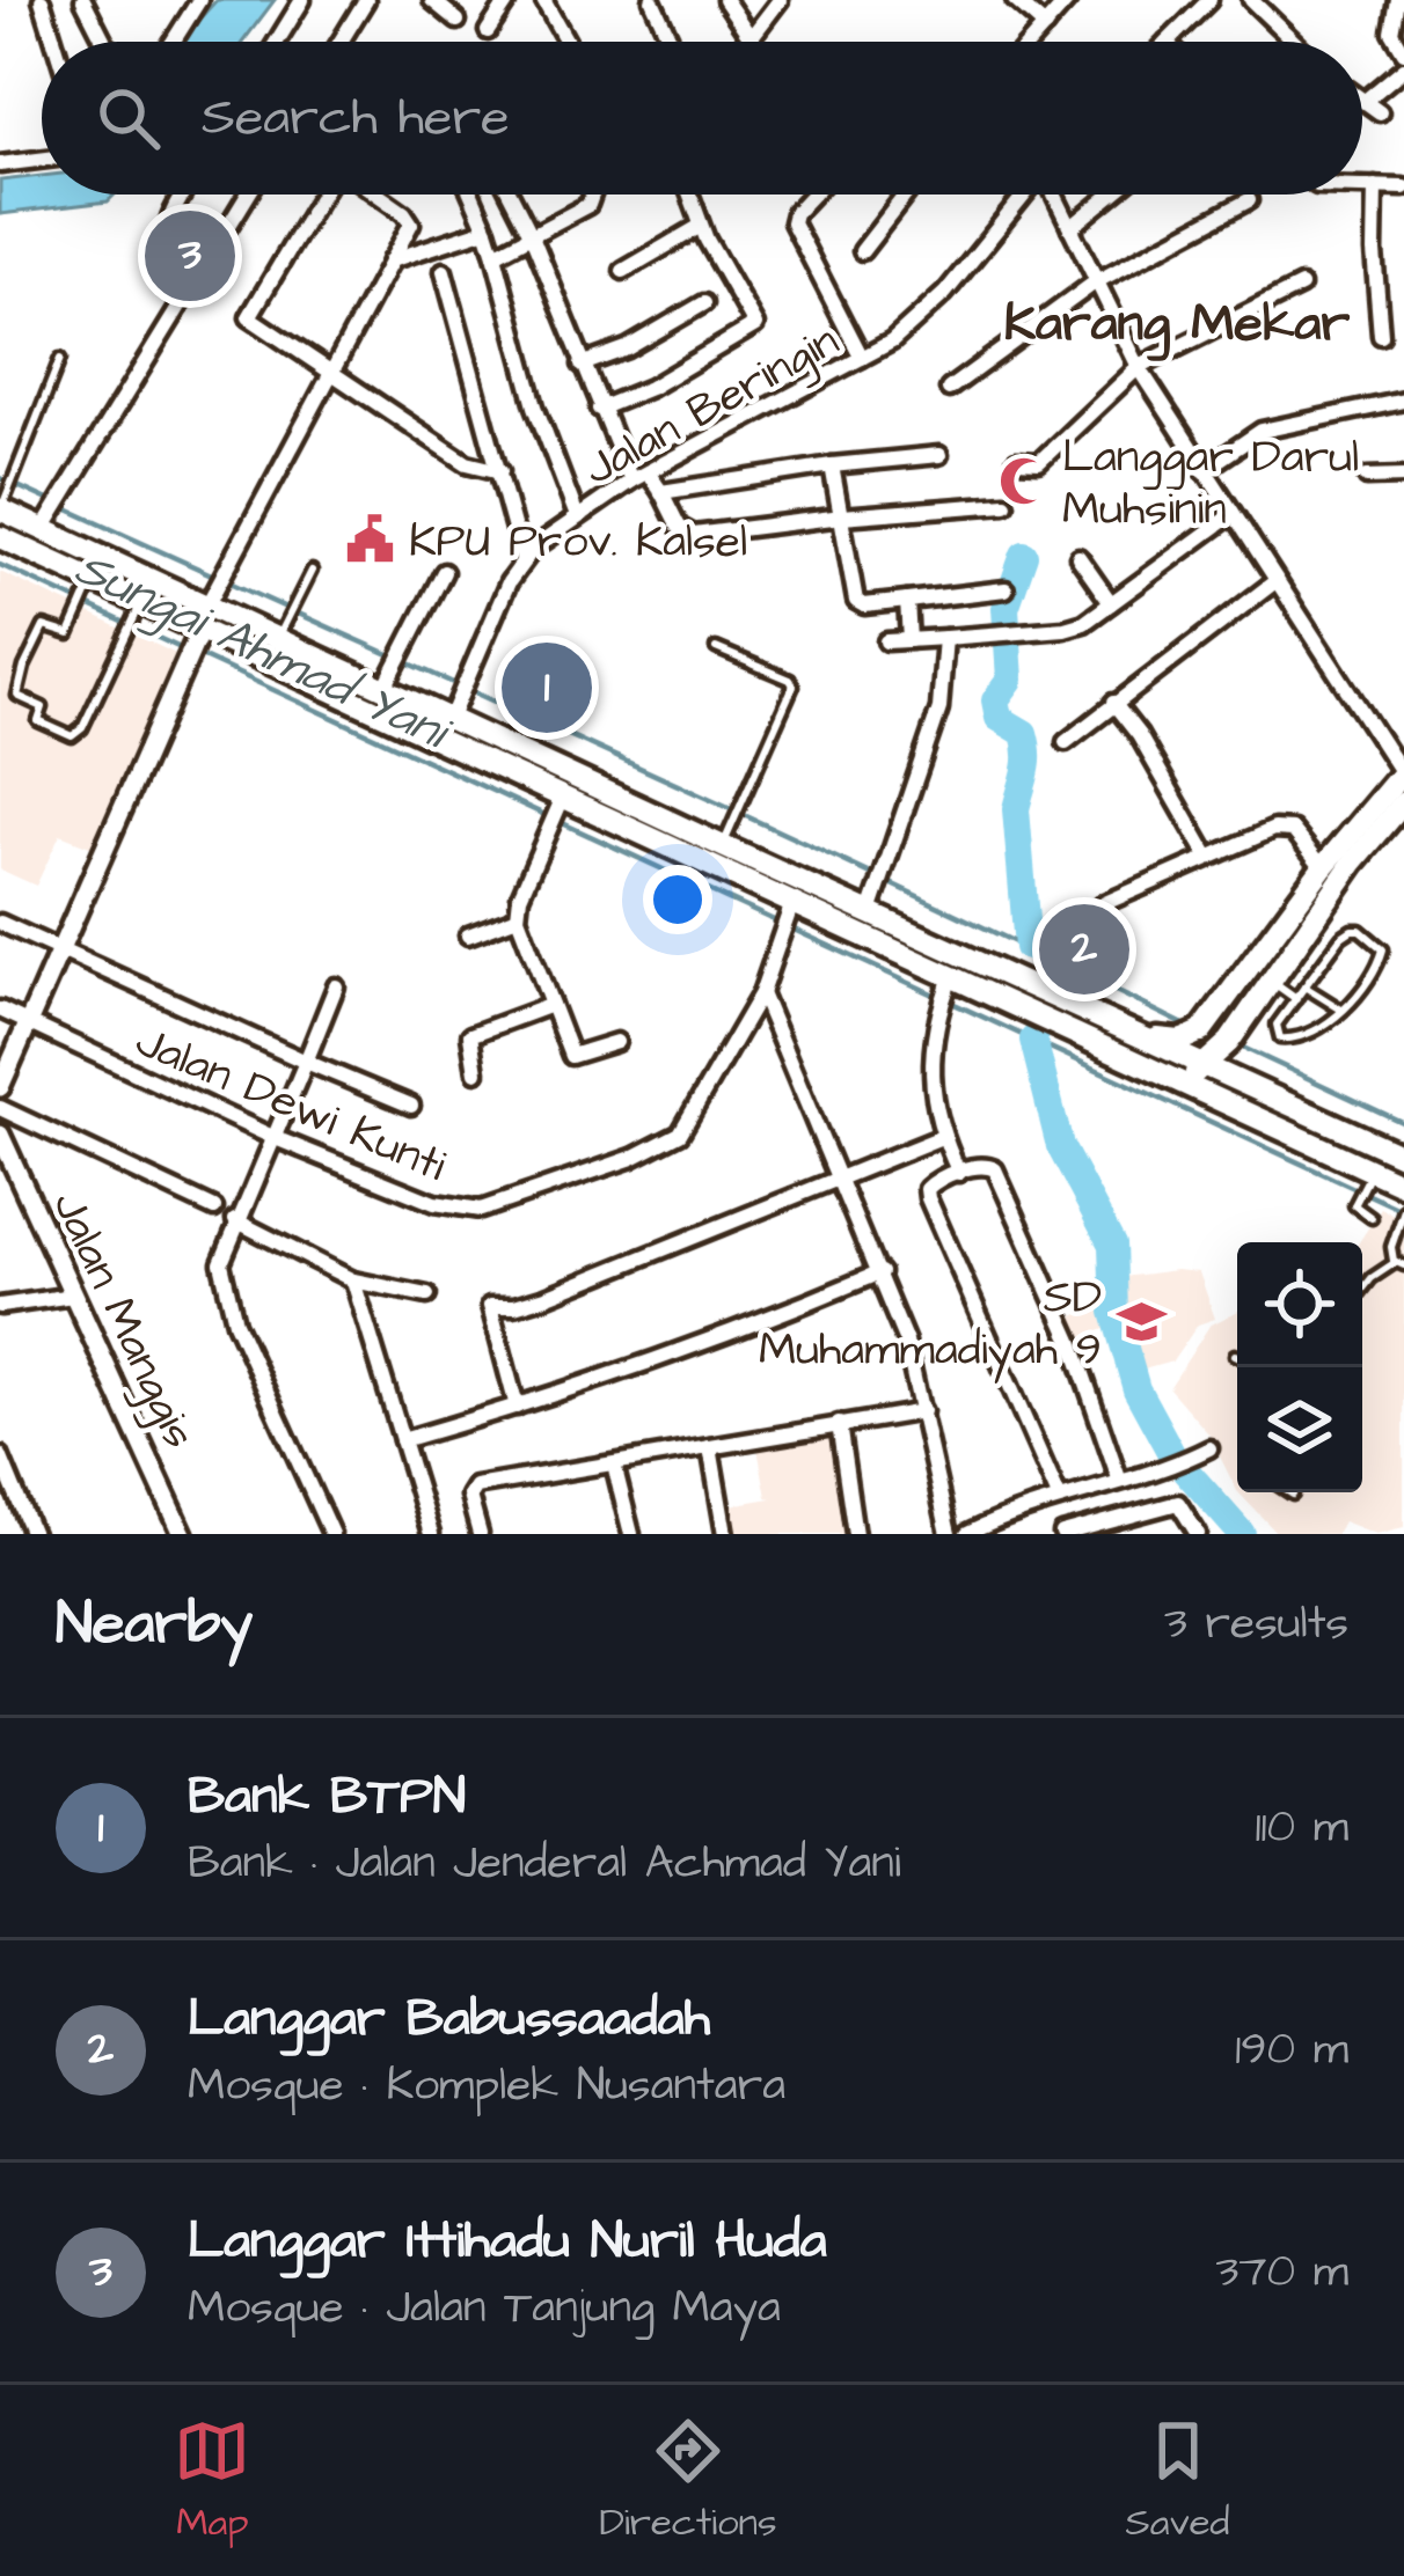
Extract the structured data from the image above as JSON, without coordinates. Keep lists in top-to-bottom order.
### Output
{
  "streets": {
    "street": ["Jalan Beringin", "Jalan Dewi Kunti", "Jalan Manggis"]
  },
  "districts": ["Karang Mekar"],
  "water": ["Sungai Ahmad Yani"],
  "places": {
    "mosque": ["Langgar Darul Muhsinin"],
    "public building": ["KPU Prov. Kalsel"],
    "school or university": ["SD Muhammadiyah 9"]
  },
  "page": {
    "search": "Search here",
    "pins": ["3", "1", "2"],
    "heading": ["Nearby", "3 results"],
    "list": [
      {
        "mark": "1",
        "name": "Bank BTPN",
        "note": "Bank · Jalan Jenderal Achmad Yani",
        "value": "110 m"
      },
      {
        "mark": "2",
        "name": "Langgar Babussaadah",
        "note": "Mosque · Komplek Nusantara",
        "value": "190 m"
      },
      {
        "mark": "3",
        "name": "Langgar Ittihadu Nuril Huda",
        "note": "Mosque · Jalan Tanjung Maya",
        "value": "370 m"
      }
    ],
    "nav": ["Map", "Directions", "Saved"]
  }
}
